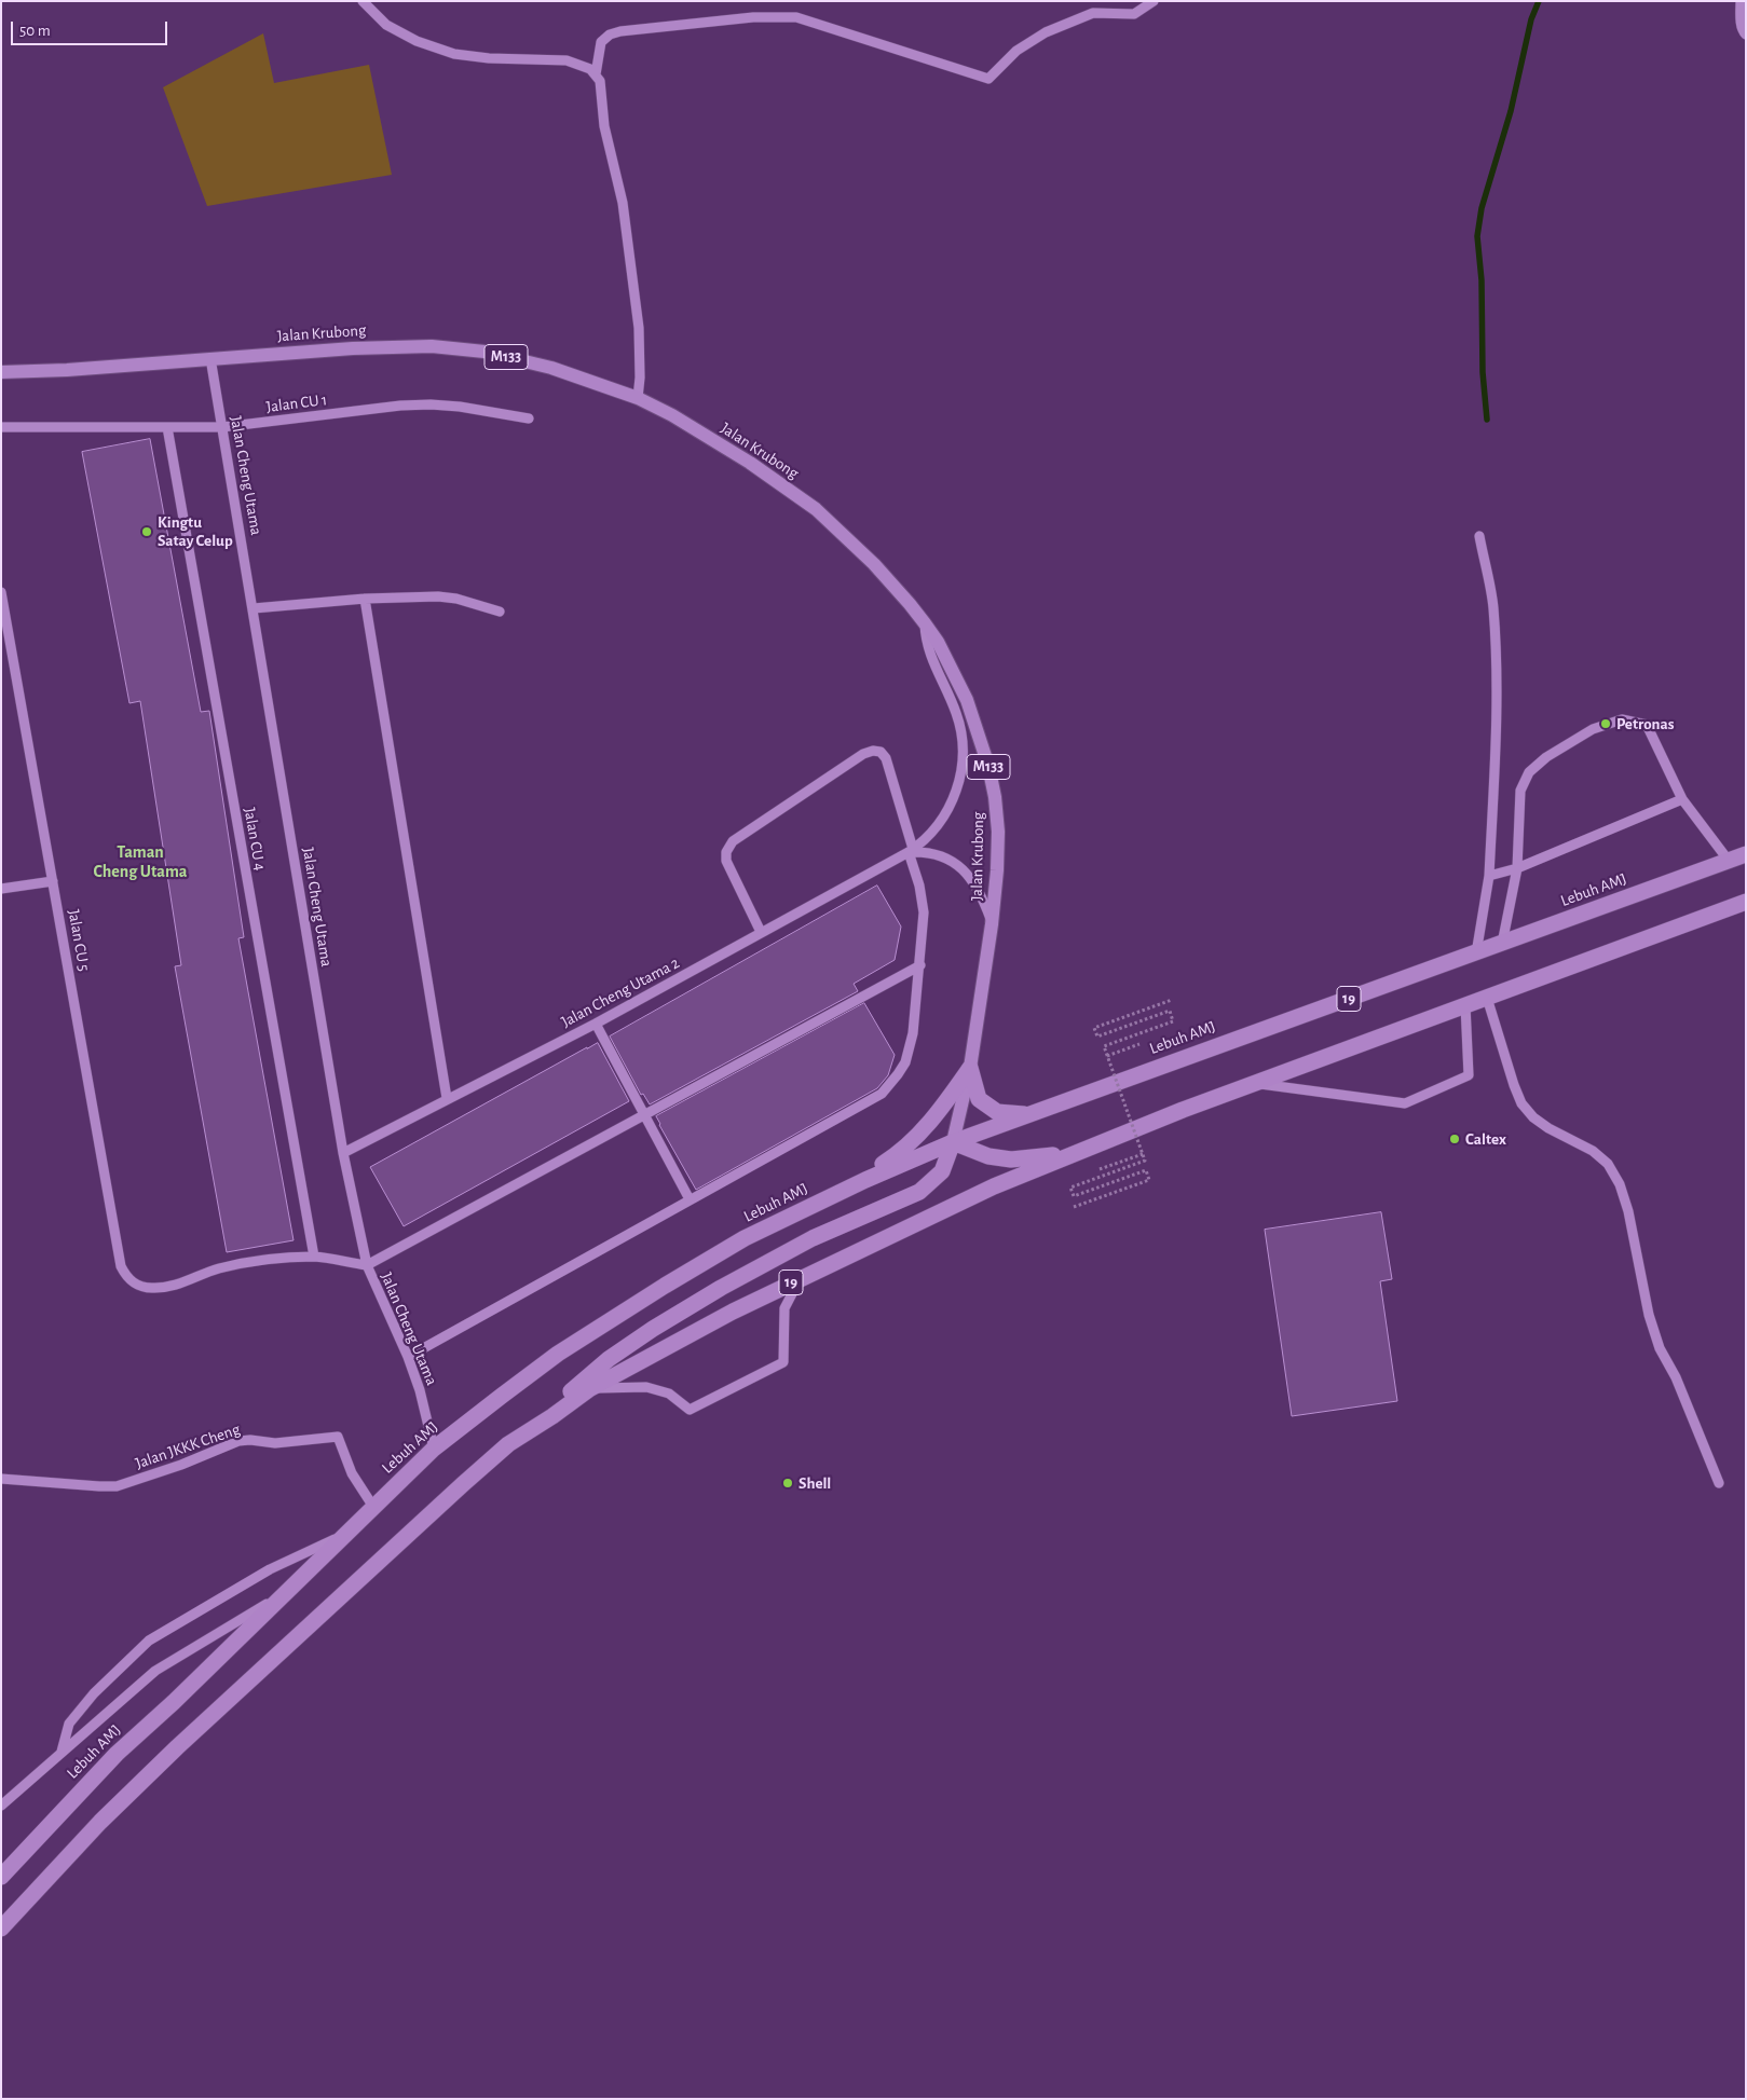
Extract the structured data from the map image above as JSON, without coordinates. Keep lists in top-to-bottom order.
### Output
{
  "streets": {
    "highway": ["Lebuh AMJ", "19"],
    "main road": ["Jalan Krubong", "M133"],
    "street": [
      "Jalan CU 1",
      "Jalan Cheng Utama",
      "Jalan CU 4",
      "Jalan CU 5",
      "Jalan Cheng Utama 2",
      "Jalan JKKK Cheng"
    ]
  },
  "crossings": [
    ["Jalan Krubong", "Jalan Cheng Utama"],
    ["Jalan Krubong", "Lebuh AMJ"],
    ["Jalan Krubong", "Jalan Cheng Utama 2"],
    ["Jalan CU 1", "Jalan Cheng Utama"],
    ["Jalan CU 1", "Jalan CU 4"],
    ["Jalan Cheng Utama", "Lebuh AMJ"],
    ["Jalan Cheng Utama", "Jalan Cheng Utama 2"],
    ["Jalan CU 4", "Jalan CU 5"],
    ["Lebuh AMJ", "Jalan JKKK Cheng"]
  ],
  "districts": ["Taman Cheng Utama"],
  "places": [
    "Kingtu Satay Celup",
    "Petronas",
    "Caltex",
    "Shell"
  ],
  "scale_bar": "50 m"
}
